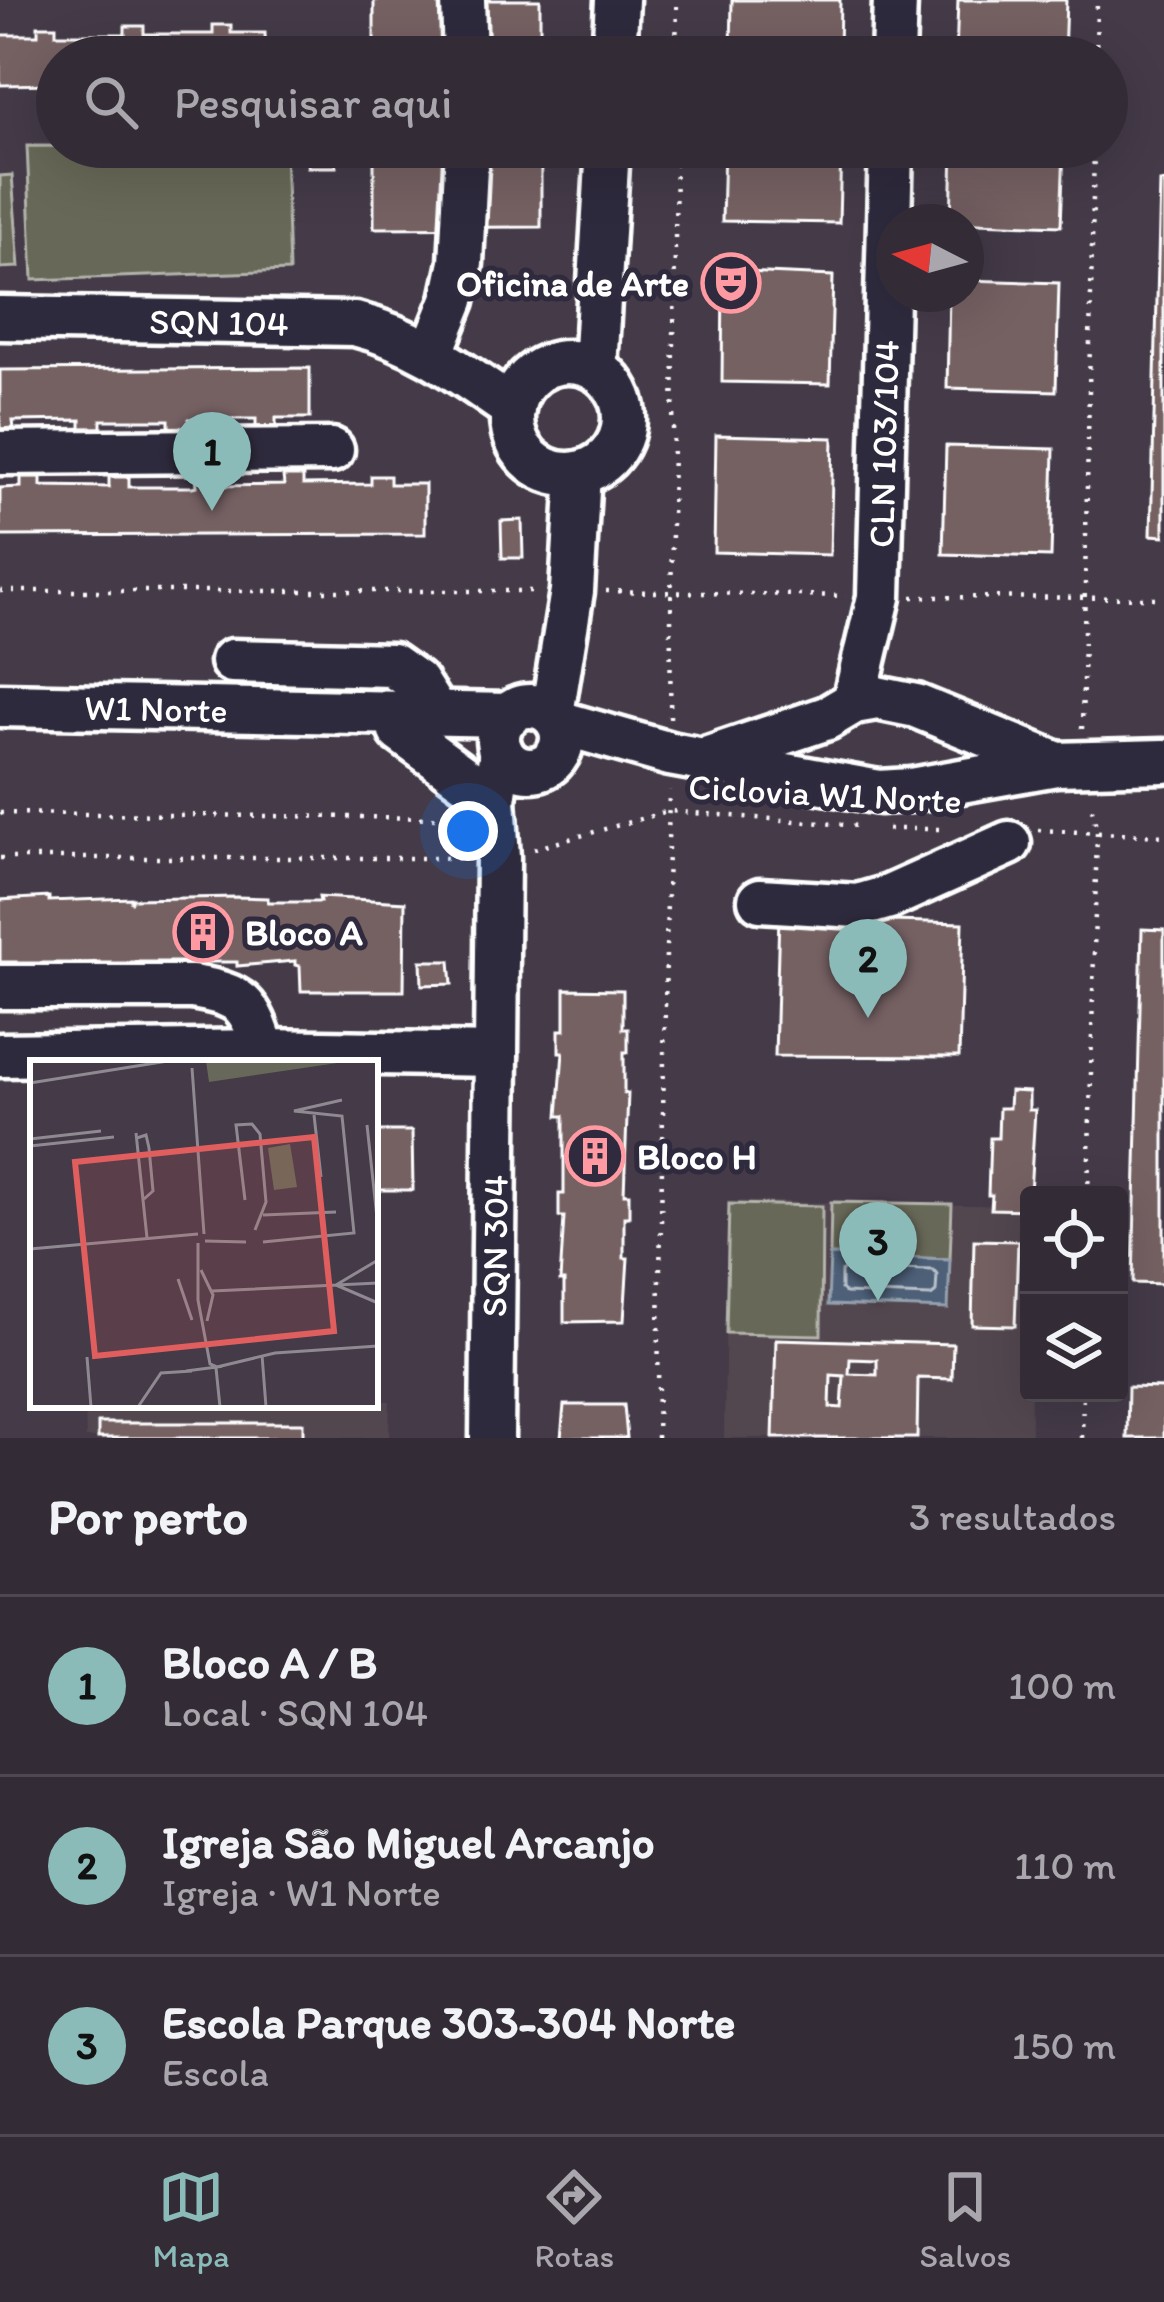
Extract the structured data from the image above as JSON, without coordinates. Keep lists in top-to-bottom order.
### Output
{
  "streets": {
    "street": [
      "SQN 104",
      "CLN 103/104",
      "W1 Norte",
      "SQN 304"
    ],
    "path": ["Ciclovia W1 Norte"]
  },
  "crossings": [
    ["CLN 103/104", "W1 Norte"],
    ["W1 Norte", "SQN 304"],
    ["Ciclovia W1 Norte", "SQN 304"]
  ],
  "places": {
    "theatre": ["Oficina de Arte"],
    "building": ["Bloco A", "Bloco H"]
  },
  "north": "left",
  "page": {
    "search": "Pesquisar aqui",
    "pins": ["1", "2", "3"],
    "heading": ["Por perto", "3 resultados"],
    "list": [
      {
        "mark": "1",
        "name": "Bloco A / B",
        "note": "Local · SQN 104",
        "value": "100 m"
      },
      {
        "mark": "2",
        "name": "Igreja São Miguel Arcanjo",
        "note": "Igreja · W1 Norte",
        "value": "110 m"
      },
      {
        "mark": "3",
        "name": "Escola Parque 303-304 Norte",
        "note": "Escola",
        "value": "150 m"
      }
    ],
    "nav": ["Mapa", "Rotas", "Salvos"]
  }
}
